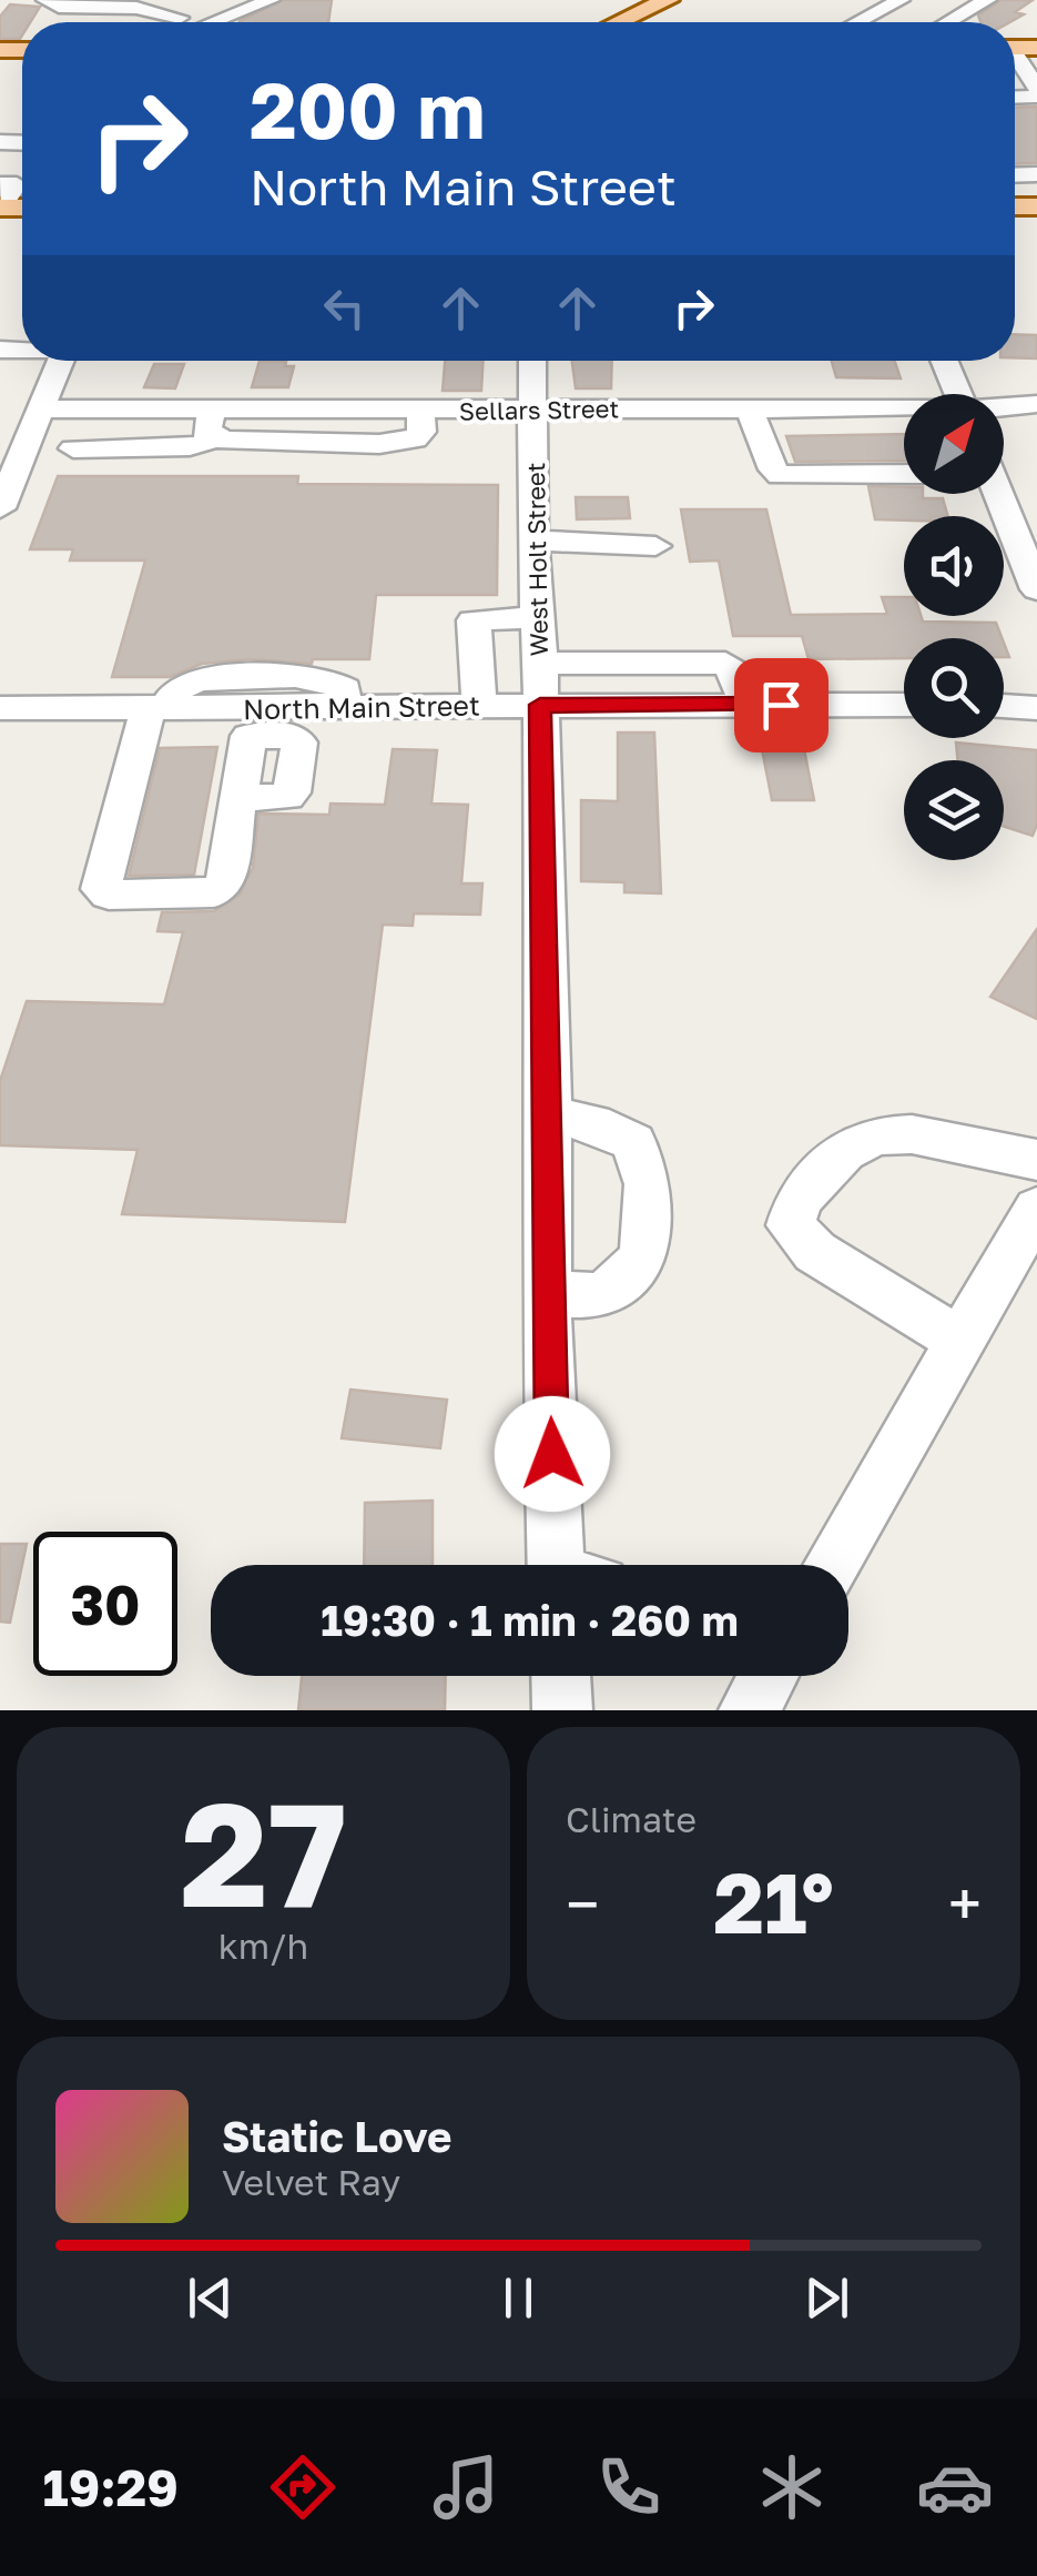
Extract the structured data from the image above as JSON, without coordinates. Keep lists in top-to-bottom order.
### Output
{
  "streets": {
    "street": ["Sellars Street", "West Holt Street", "North Main Street"]
  },
  "crossings": [
    ["Sellars Street", "West Holt Street"],
    ["West Holt Street", "North Main Street"]
  ],
  "north": "top right",
  "page": {
    "turn": ["200 m", "North Main Street"],
    "limit": "30",
    "trip": "19:30 · 1 min · 260 m",
    "tile": [
      ["27", "km/h"],
      "Climate"
    ],
    "heat": ["−", "21°", "+"],
    "song": ["Static Love", "Velvet Ray"],
    "tabs": "19:29"
  }
}
